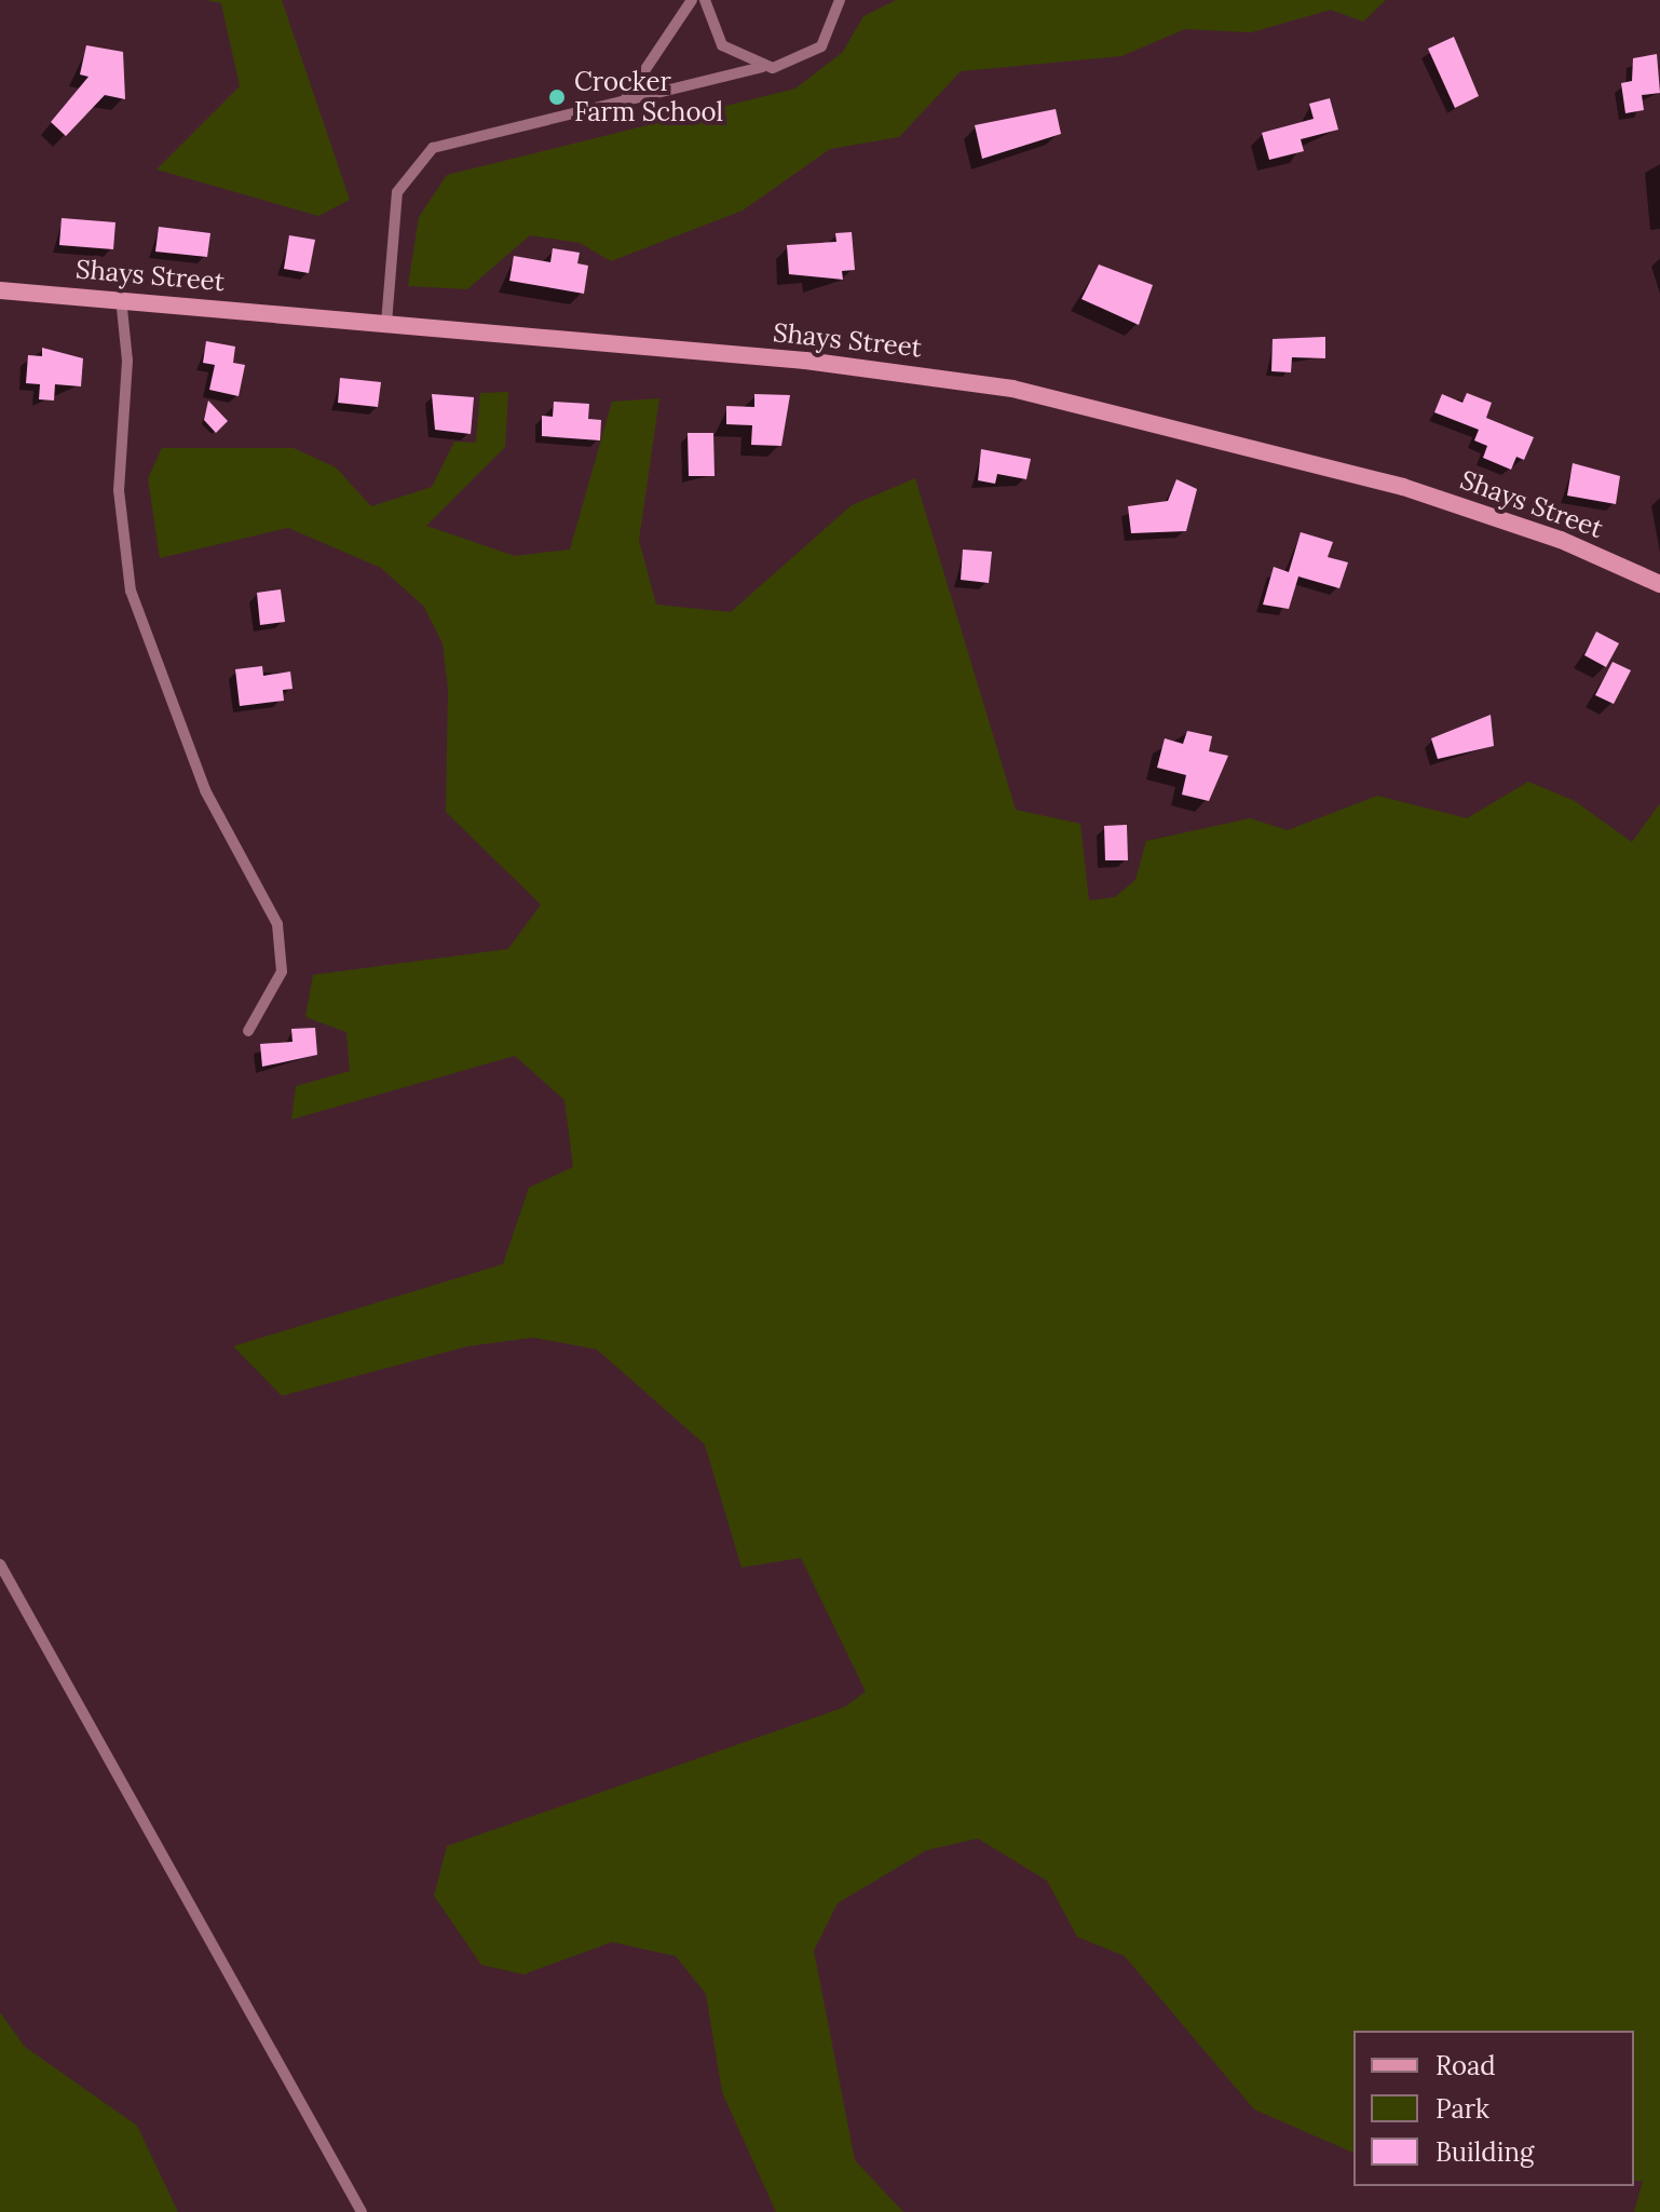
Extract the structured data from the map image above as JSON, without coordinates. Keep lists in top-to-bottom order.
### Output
{
  "streets": {
    "main road": ["Shays Street"]
  },
  "places": ["Crocker Farm School"],
  "legend": ["Road", "Park", "Building"]
}
